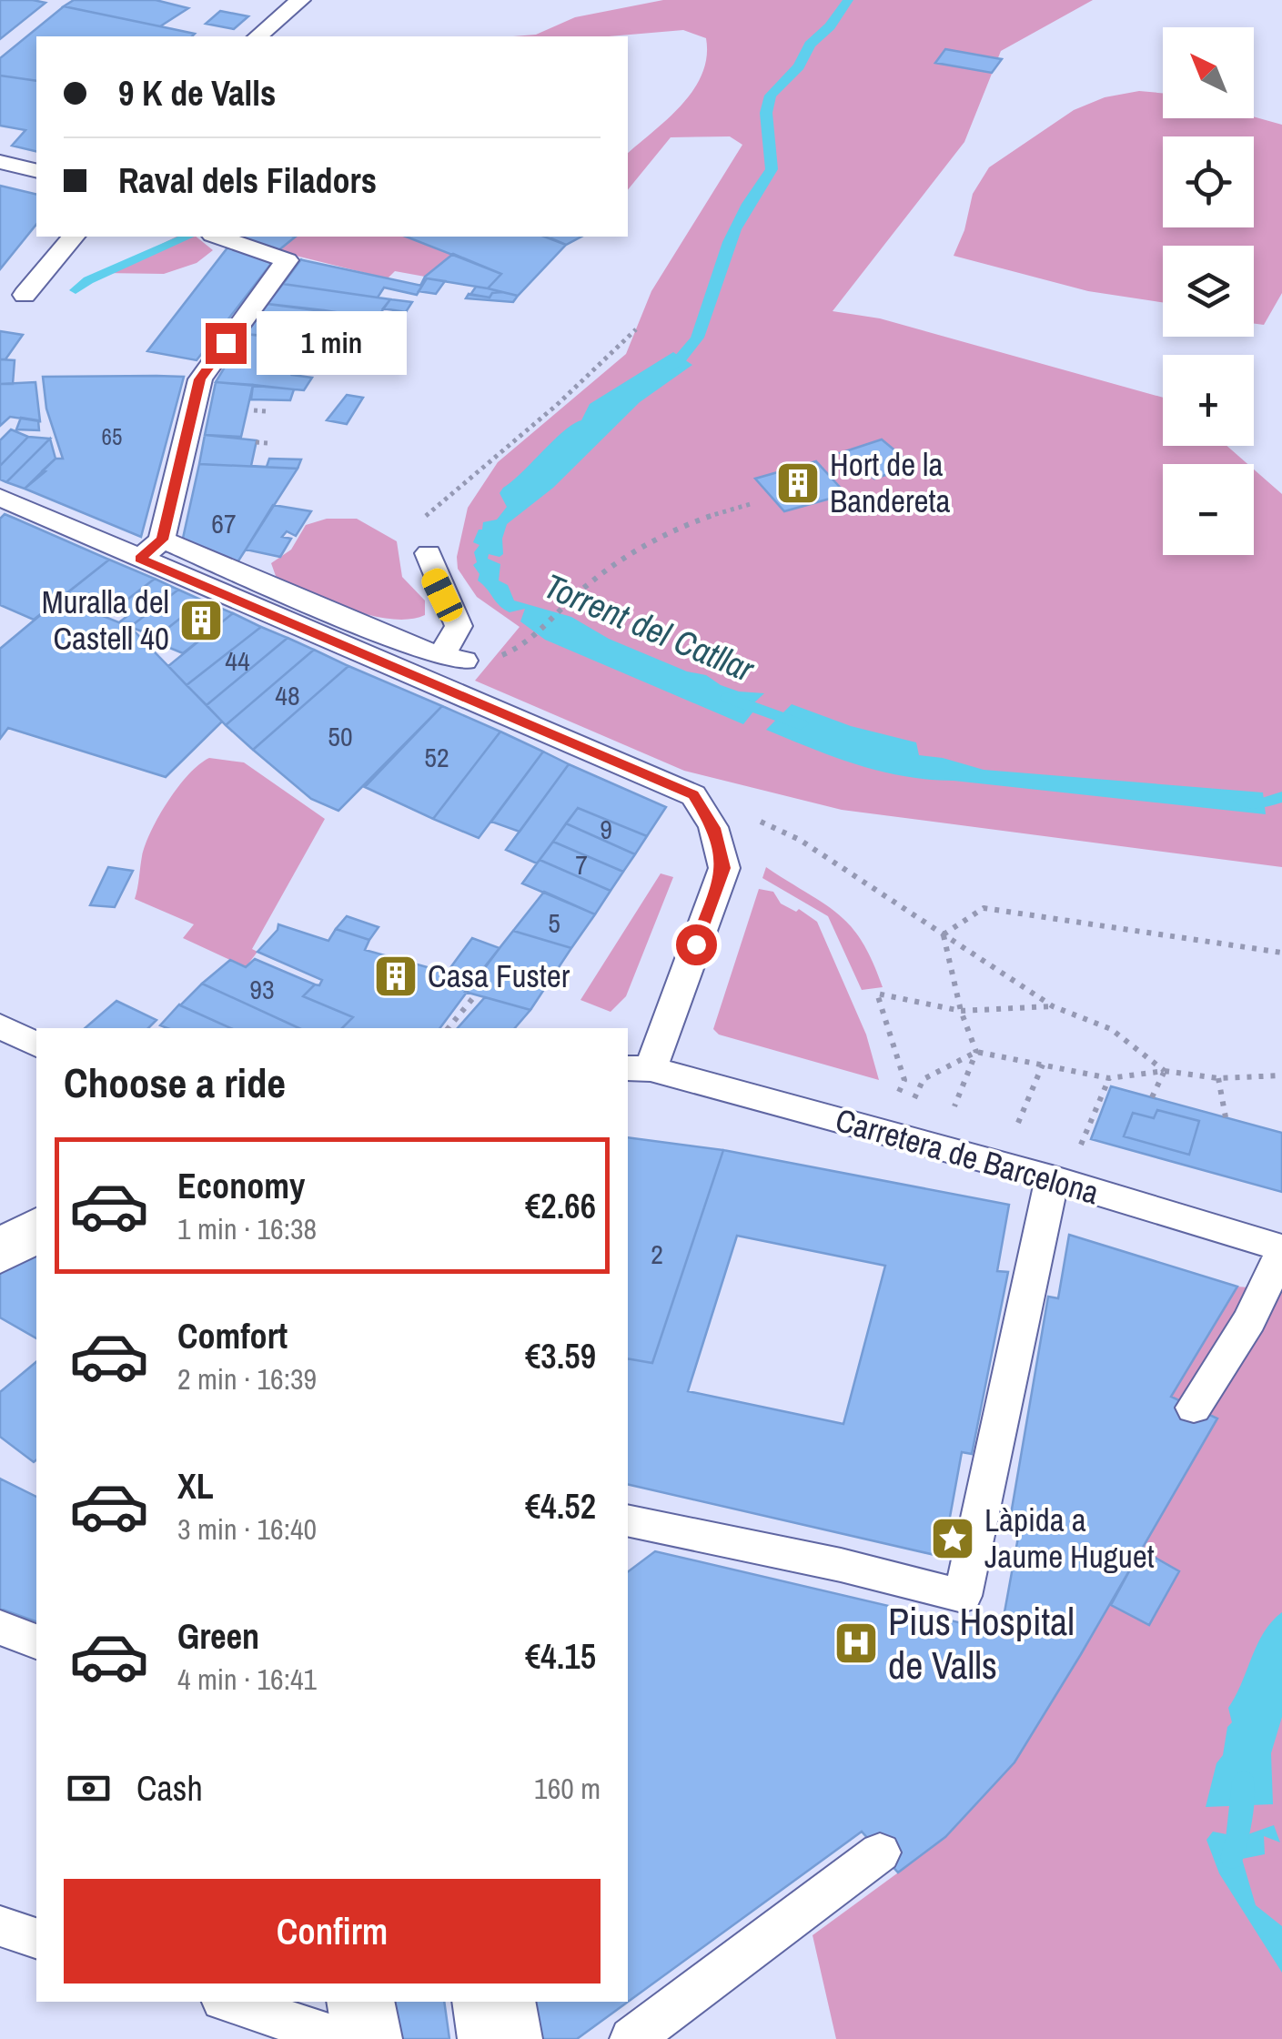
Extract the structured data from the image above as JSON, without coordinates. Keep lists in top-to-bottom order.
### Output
{
  "streets": {
    "lane": ["Carretera de Barcelona"]
  },
  "water": ["Torrent del Catllar"],
  "places": {
    "building": ["Hort de la Bandereta", "Muralla del Castell 40", "Casa Fuster"],
    "place": ["Làpida a Jaume Huguet"],
    "hospital": ["Pius Hospital de Valls"]
  },
  "house_numbers": [
    "65",
    "67",
    "44",
    "48",
    "50",
    "52",
    "9",
    "7",
    "5",
    "93",
    "2"
  ],
  "north": "top left",
  "page": {
    "map_buttons": ["+", "−"],
    "banner": ["9 K de Valls", "Raval dels Filadors"],
    "bubble": "1 min",
    "heading": "Choose a ride",
    "list": [
      {
        "name": "Economy",
        "note": "1 min · 16:38",
        "value": "€2.66"
      },
      {
        "name": "Comfort",
        "note": "2 min · 16:39",
        "value": "€3.59"
      },
      {
        "name": "XL",
        "note": "3 min · 16:40",
        "value": "€4.52"
      },
      {
        "name": "Green",
        "note": "4 min · 16:41",
        "value": "€4.15"
      }
    ],
    "pay": ["Cash", "160 m"],
    "buttons": "Confirm"
  }
}
